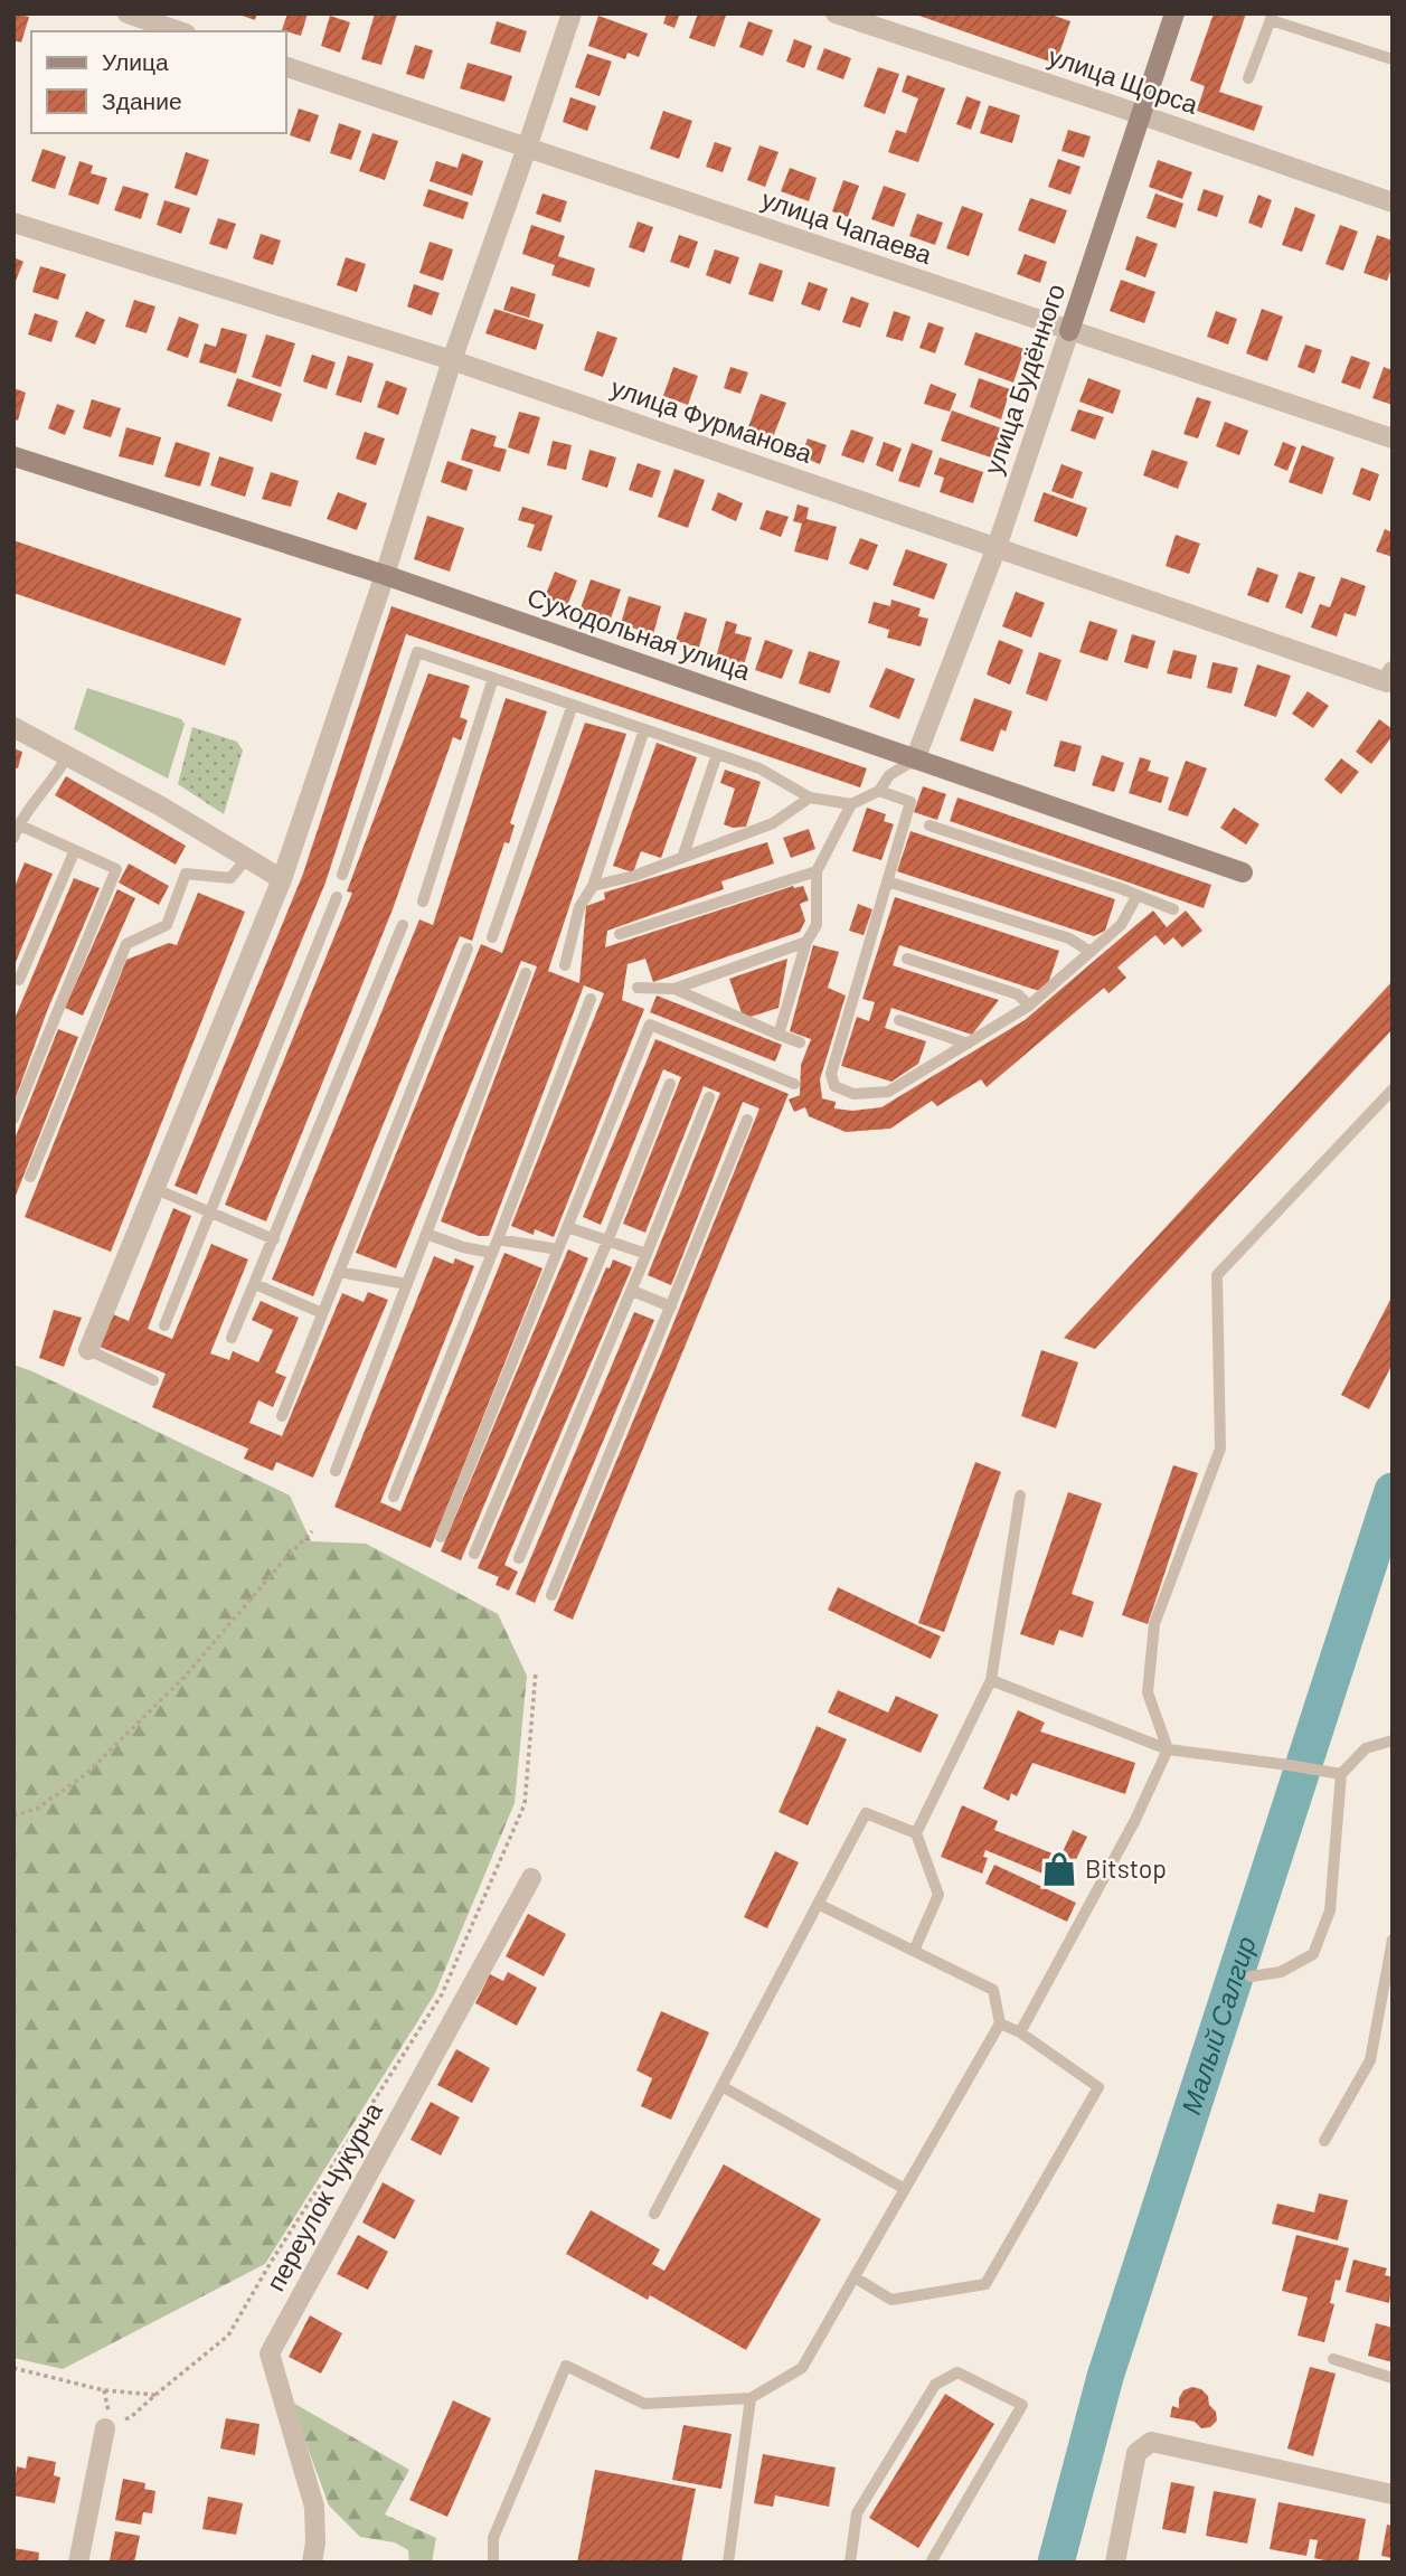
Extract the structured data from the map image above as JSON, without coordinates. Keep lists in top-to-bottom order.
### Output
{
  "streets": {
    "street": [
      "улица Щорса",
      "улица Чапаева",
      "улица Будённого",
      "улица Фурманова",
      "Суходольная улица",
      "переулок Чукурча"
    ]
  },
  "crossings": [
    ["улица Щорса", "улица Будённого"],
    ["улица Чапаева", "улица Будённого"],
    ["улица Будённого", "улица Фурманова"],
    ["улица Будённого", "Суходольная улица"]
  ],
  "water": ["Малый Салгир"],
  "places": {
    "shop": ["Bitstop"]
  },
  "legend": ["Улица", "Здание"]
}
